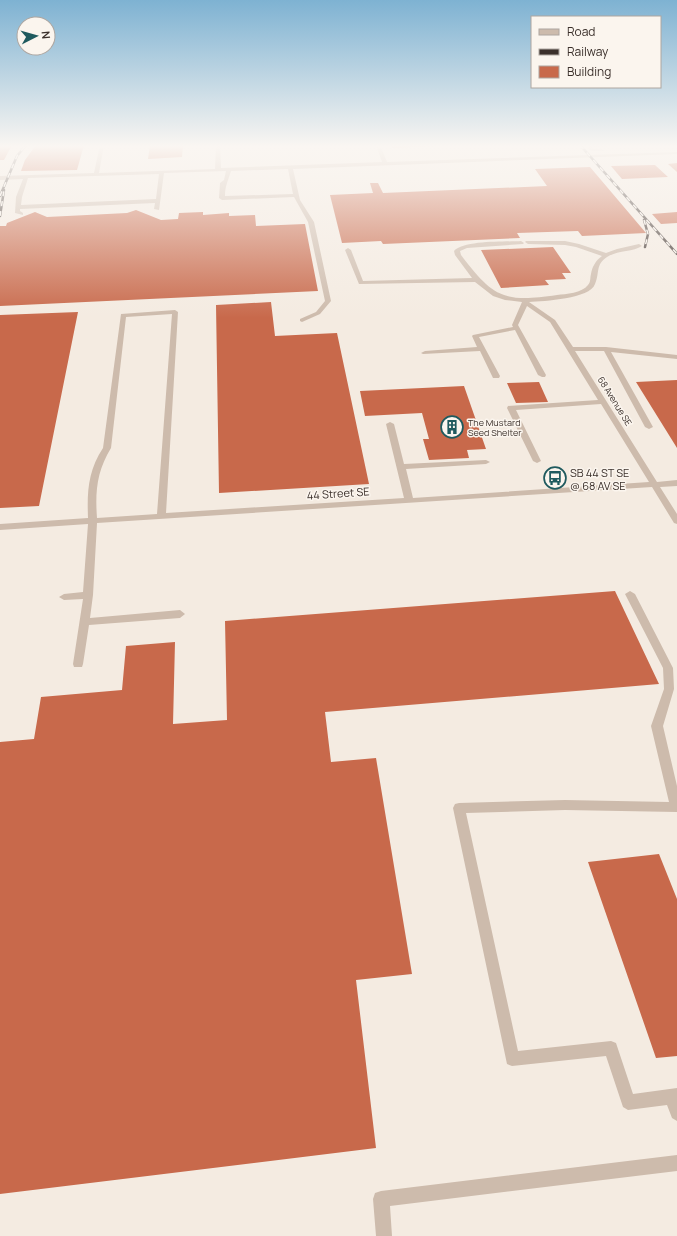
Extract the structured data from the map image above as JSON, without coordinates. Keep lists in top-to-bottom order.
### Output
{
  "streets": {
    "street": ["68 Avenue SE", "44 Street SE"]
  },
  "crossings": [
    ["68 Avenue SE", "44 Street SE"]
  ],
  "places": {
    "building": ["The Mustard Seed Shelter"],
    "bus stop": ["SB 44 ST SE @ 68 AV SE"]
  },
  "legend": ["Road", "Railway", "Building"],
  "north": "right"
}
